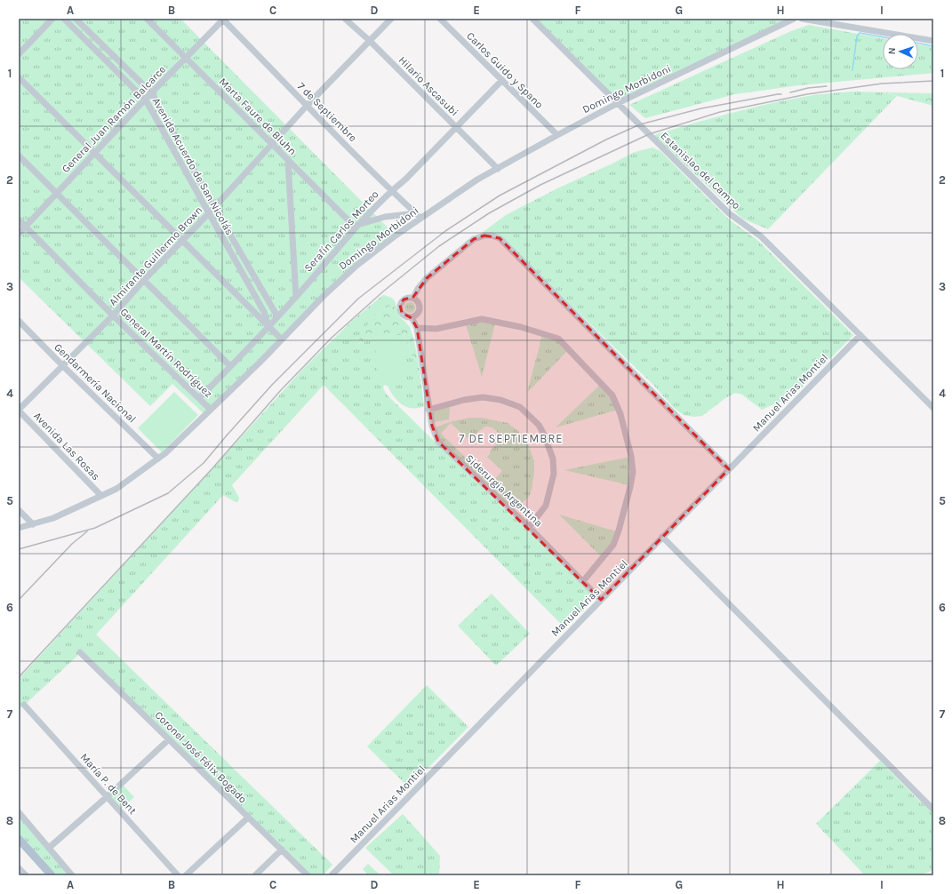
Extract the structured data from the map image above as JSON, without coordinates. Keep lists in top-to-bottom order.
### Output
{
  "streets": {
    "street": [
      "Carlos Guido y Spano",
      "Hilario Ascasubi",
      "Domingo Morbidoni",
      "7 de Septiembre",
      "Marta Faure de Bluhn",
      "General Juan Ramón Balcarce",
      "Avenida Acuerdo de San Nicolás",
      "Estanislao del Campo",
      "Serafín Carlos Morteo",
      "Almirante Guillermo Brown",
      "General Martín Rodríguez",
      "Gendarmería Nacional",
      "Manuel Arias Montiel",
      "Avenida Las Rosas",
      "Siderurgia Argentina",
      "Coronel José Félix Bogado",
      "María P. de Bent"
    ]
  },
  "crossings": [
    ["Carlos Guido y Spano", "Domingo Morbidoni"],
    ["Carlos Guido y Spano", "Serafín Carlos Morteo"],
    ["Hilario Ascasubi", "Domingo Morbidoni"],
    ["Hilario Ascasubi", "Serafín Carlos Morteo"],
    ["Hilario Ascasubi", "Almirante Guillermo Brown"],
    ["Domingo Morbidoni", "7 de Septiembre"],
    ["Domingo Morbidoni", "Avenida Acuerdo de San Nicolás"],
    ["Domingo Morbidoni", "Estanislao del Campo"],
    ["Domingo Morbidoni", "General Martín Rodríguez"],
    ["Domingo Morbidoni", "Gendarmería Nacional"],
    ["Domingo Morbidoni", "Avenida Las Rosas"],
    ["7 de Septiembre", "General Juan Ramón Balcarce"],
    ["7 de Septiembre", "Serafín Carlos Morteo"],
    ["7 de Septiembre", "Almirante Guillermo Brown"],
    ["Marta Faure de Bluhn", "General Juan Ramón Balcarce"],
    ["Marta Faure de Bluhn", "Serafín Carlos Morteo"],
    ["Marta Faure de Bluhn", "Almirante Guillermo Brown"],
    ["General Juan Ramón Balcarce", "Avenida Acuerdo de San Nicolás"],
    ["General Juan Ramón Balcarce", "General Martín Rodríguez"],
    ["Avenida Acuerdo de San Nicolás", "Serafín Carlos Morteo"],
    ["Avenida Acuerdo de San Nicolás", "Almirante Guillermo Brown"],
    ["Estanislao del Campo", "Manuel Arias Montiel"],
    ["Serafín Carlos Morteo", "General Martín Rodríguez"],
    ["Almirante Guillermo Brown", "General Martín Rodríguez"],
    ["Almirante Guillermo Brown", "Gendarmería Nacional"],
    ["Almirante Guillermo Brown", "Avenida Las Rosas"],
    ["Manuel Arias Montiel", "Siderurgia Argentina"]
  ],
  "districts": ["7 DE SEPTIEMBRE"],
  "north": "left",
  "grid": {
    "columns": [
      "A",
      "B",
      "C",
      "D",
      "E",
      "F",
      "G",
      "H",
      "I"
    ],
    "rows": [
      "1",
      "2",
      "3",
      "4",
      "5",
      "6",
      "7",
      "8"
    ]
  }
}
